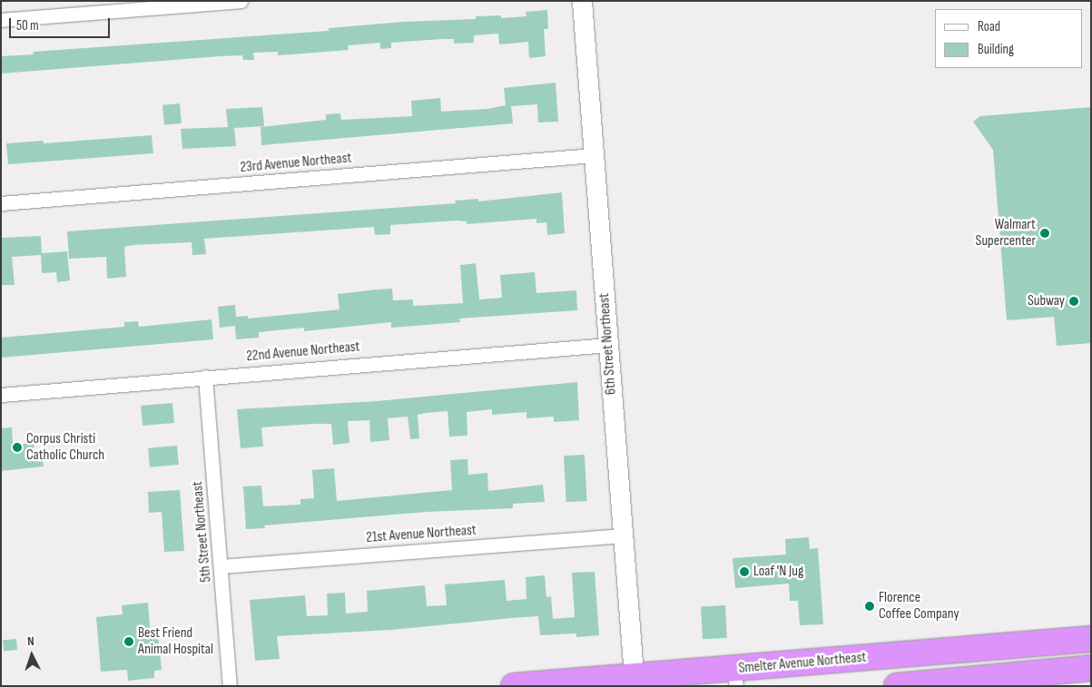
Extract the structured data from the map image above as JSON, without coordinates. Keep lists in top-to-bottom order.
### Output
{
  "streets": {
    "highway": ["Smelter Avenue Northeast"],
    "street": [
      "23rd Avenue Northeast",
      "6th Street Northeast",
      "22nd Avenue Northeast",
      "5th Street Northeast",
      "21st Avenue Northeast"
    ]
  },
  "crossings": [
    ["23rd Avenue Northeast", "6th Street Northeast"],
    ["6th Street Northeast", "22nd Avenue Northeast"],
    ["6th Street Northeast", "21st Avenue Northeast"],
    ["6th Street Northeast", "Smelter Avenue Northeast"],
    ["22nd Avenue Northeast", "5th Street Northeast"],
    ["5th Street Northeast", "21st Avenue Northeast"]
  ],
  "places": [
    "Walmart Supercenter",
    "Subway",
    "Corpus Christi Catholic Church",
    "Loaf 'N Jug",
    "Florence Coffee Company",
    "Best Friend Animal Hospital"
  ],
  "legend": ["Road", "Building"],
  "scale_bar": "50 m",
  "north": "top"
}
